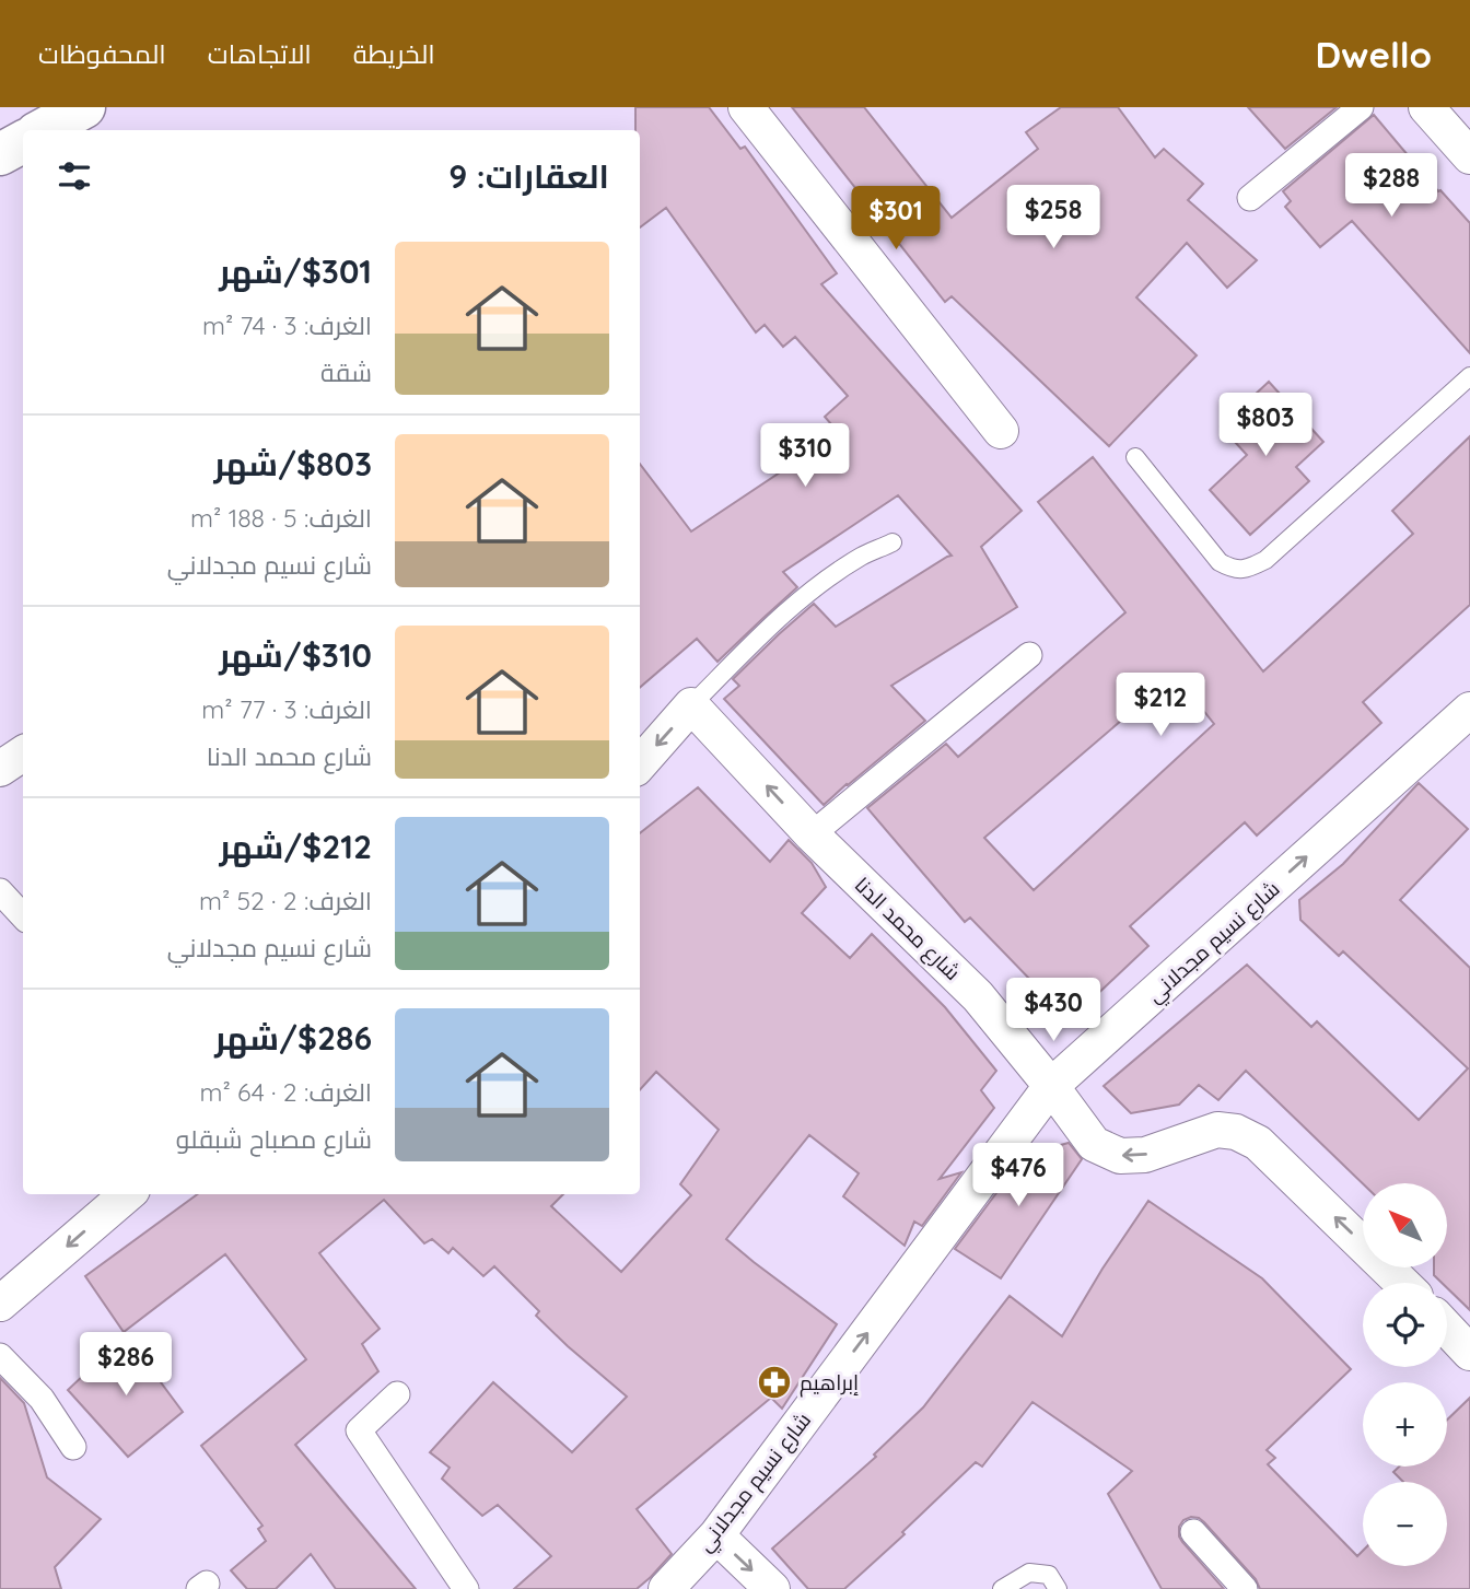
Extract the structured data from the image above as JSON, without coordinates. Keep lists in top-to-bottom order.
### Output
{
  "streets": {
    "street": ["شارع محمد الدنا", "شارع نسيم مجدلاني"]
  },
  "crossings": [
    ["شارع محمد الدنا", "شارع نسيم مجدلاني"]
  ],
  "one_way": ["شارع محمد الدنا", "شارع نسيم مجدلاني"],
  "places": {
    "pharmacy": ["إبراهيم"]
  },
  "north": "top left",
  "page": {
    "header": "Dwello",
    "nav": ["الخريطة", "الاتجاهات", "المحفوظات"],
    "heading": "العقارات: 9",
    "price": [
      "$288",
      "$258",
      "$301",
      "$803",
      "$310",
      "$212",
      "$430",
      "$476",
      "$286"
    ],
    "list": [
      {
        "name": "$301/شهر",
        "note": "الغرف: 3 · 74 m² · شقة"
      },
      {
        "name": "$803/شهر",
        "note": "الغرف: 5 · 188 m² · شارع نسيم مجدلاني"
      },
      {
        "name": "$310/شهر",
        "note": "الغرف: 3 · 77 m² · شارع محمد الدنا"
      },
      {
        "name": "$212/شهر",
        "note": "الغرف: 2 · 52 m² · شارع نسيم مجدلاني"
      },
      {
        "name": "$286/شهر",
        "note": "الغرف: 2 · 64 m² · شارع مصباح شبقلو"
      }
    ],
    "map_buttons": ["+", "−"]
  }
}
